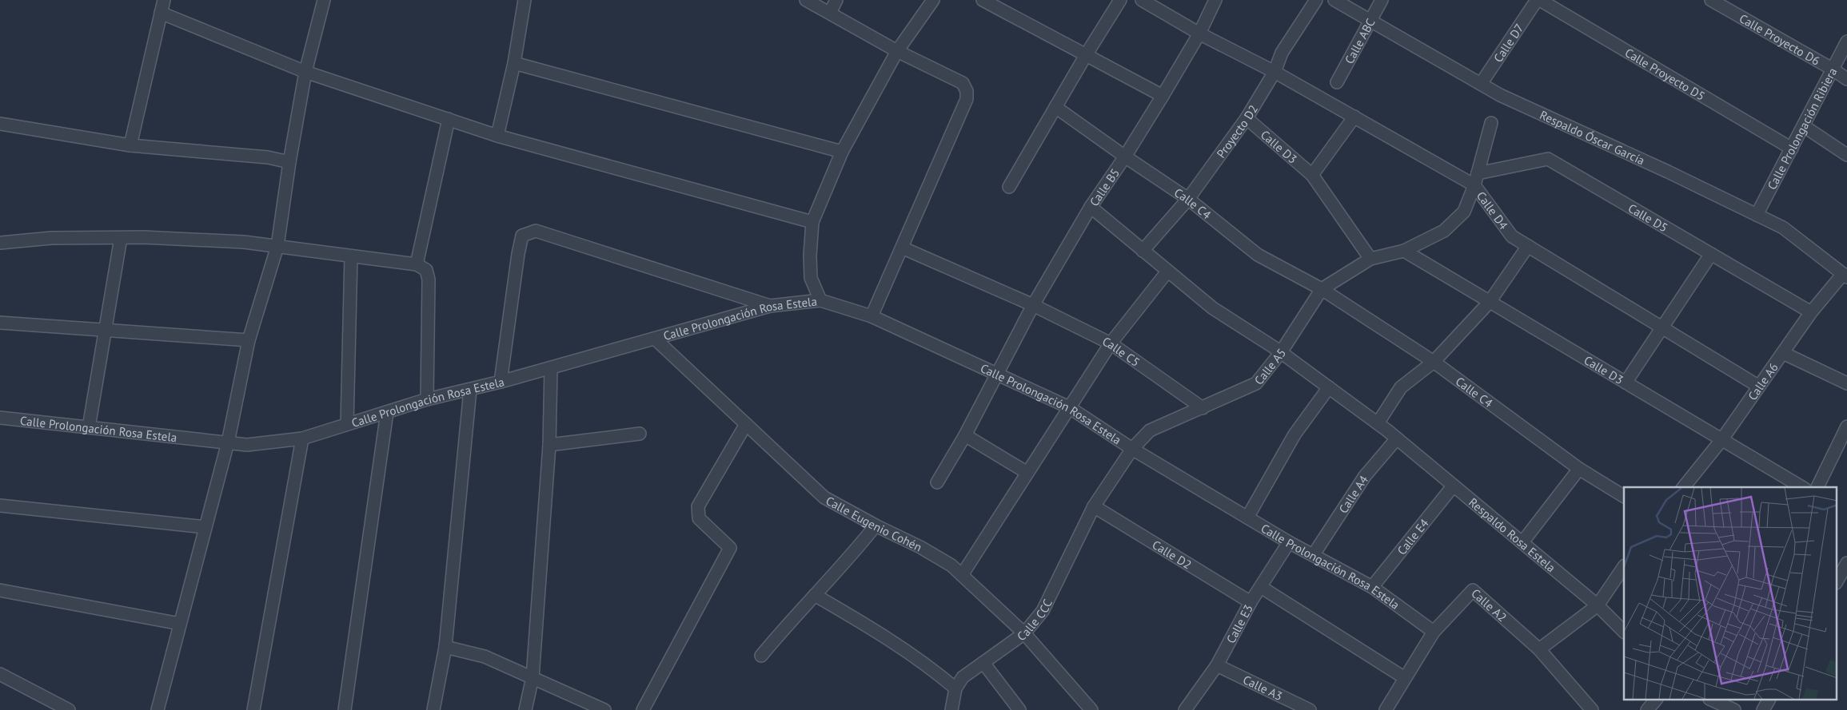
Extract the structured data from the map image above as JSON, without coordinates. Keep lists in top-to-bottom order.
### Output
{
  "streets": {
    "street": [
      "Calle Proyecto D6",
      "Calle ABC",
      "Calle D7",
      "Calle Proyecto D5",
      "Calle Prolongación Ribiera",
      "Proyecto D2",
      "Respaldo Óscar García",
      "Calle D3",
      "Calle B5",
      "Calle C4",
      "Calle D4",
      "Calle D5",
      "Calle Prolongación Rosa Estela",
      "Calle C5",
      "Calle A5",
      "Calle A6",
      "Calle A4",
      "Calle Eugenio Cohén",
      "Respaldo Rosa Estela",
      "Calle E4",
      "Calle D2",
      "Calle A2",
      "Calle CCC",
      "Calle E3",
      "Calle A3"
    ]
  },
  "crossings": [
    ["Calle Proyecto D6", "Calle Prolongación Ribiera"],
    ["Calle ABC", "Respaldo Óscar García"],
    ["Calle D7", "Respaldo Óscar García"],
    ["Calle Proyecto D5", "Calle Prolongación Ribiera"],
    ["Calle Prolongación Ribiera", "Respaldo Óscar García"],
    ["Proyecto D2", "Calle D3"],
    ["Proyecto D2", "Calle C4"],
    ["Proyecto D2", "Calle D4"],
    ["Proyecto D2", "Respaldo Rosa Estela"],
    ["Respaldo Óscar García", "Calle A6"],
    ["Calle D3", "Calle A5"],
    ["Calle D3", "Calle A6"],
    ["Calle B5", "Calle C4"],
    ["Calle B5", "Calle D4"],
    ["Calle B5", "Calle Prolongación Rosa Estela"],
    ["Calle B5", "Calle C5"],
    ["Calle B5", "Respaldo Rosa Estela"],
    ["Calle C4", "Calle A5"],
    ["Calle D4", "Calle D5"],
    ["Calle D4", "Calle A5"],
    ["Calle D4", "Calle A6"],
    ["Calle D5", "Calle A5"],
    ["Calle D5", "Calle A6"],
    ["Calle Prolongación Rosa Estela", "Calle A5"],
    ["Calle Prolongación Rosa Estela", "Calle A4"],
    ["Calle Prolongación Rosa Estela", "Calle Eugenio Cohén"],
    ["Calle Prolongación Rosa Estela", "Calle E4"],
    ["Calle Prolongación Rosa Estela", "Calle A2"],
    ["Calle Prolongación Rosa Estela", "Calle E3"],
    ["Calle C5", "Calle A5"],
    ["Calle A5", "Respaldo Rosa Estela"],
    ["Calle A5", "Calle D2"],
    ["Calle A5", "Calle CCC"],
    ["Calle A4", "Respaldo Rosa Estela"],
    ["Calle Eugenio Cohén", "Calle CCC"],
    ["Respaldo Rosa Estela", "Calle E4"],
    ["Calle D2", "Calle CCC"],
    ["Calle D2", "Calle E3"],
    ["Calle E3", "Calle A3"]
  ]
}
